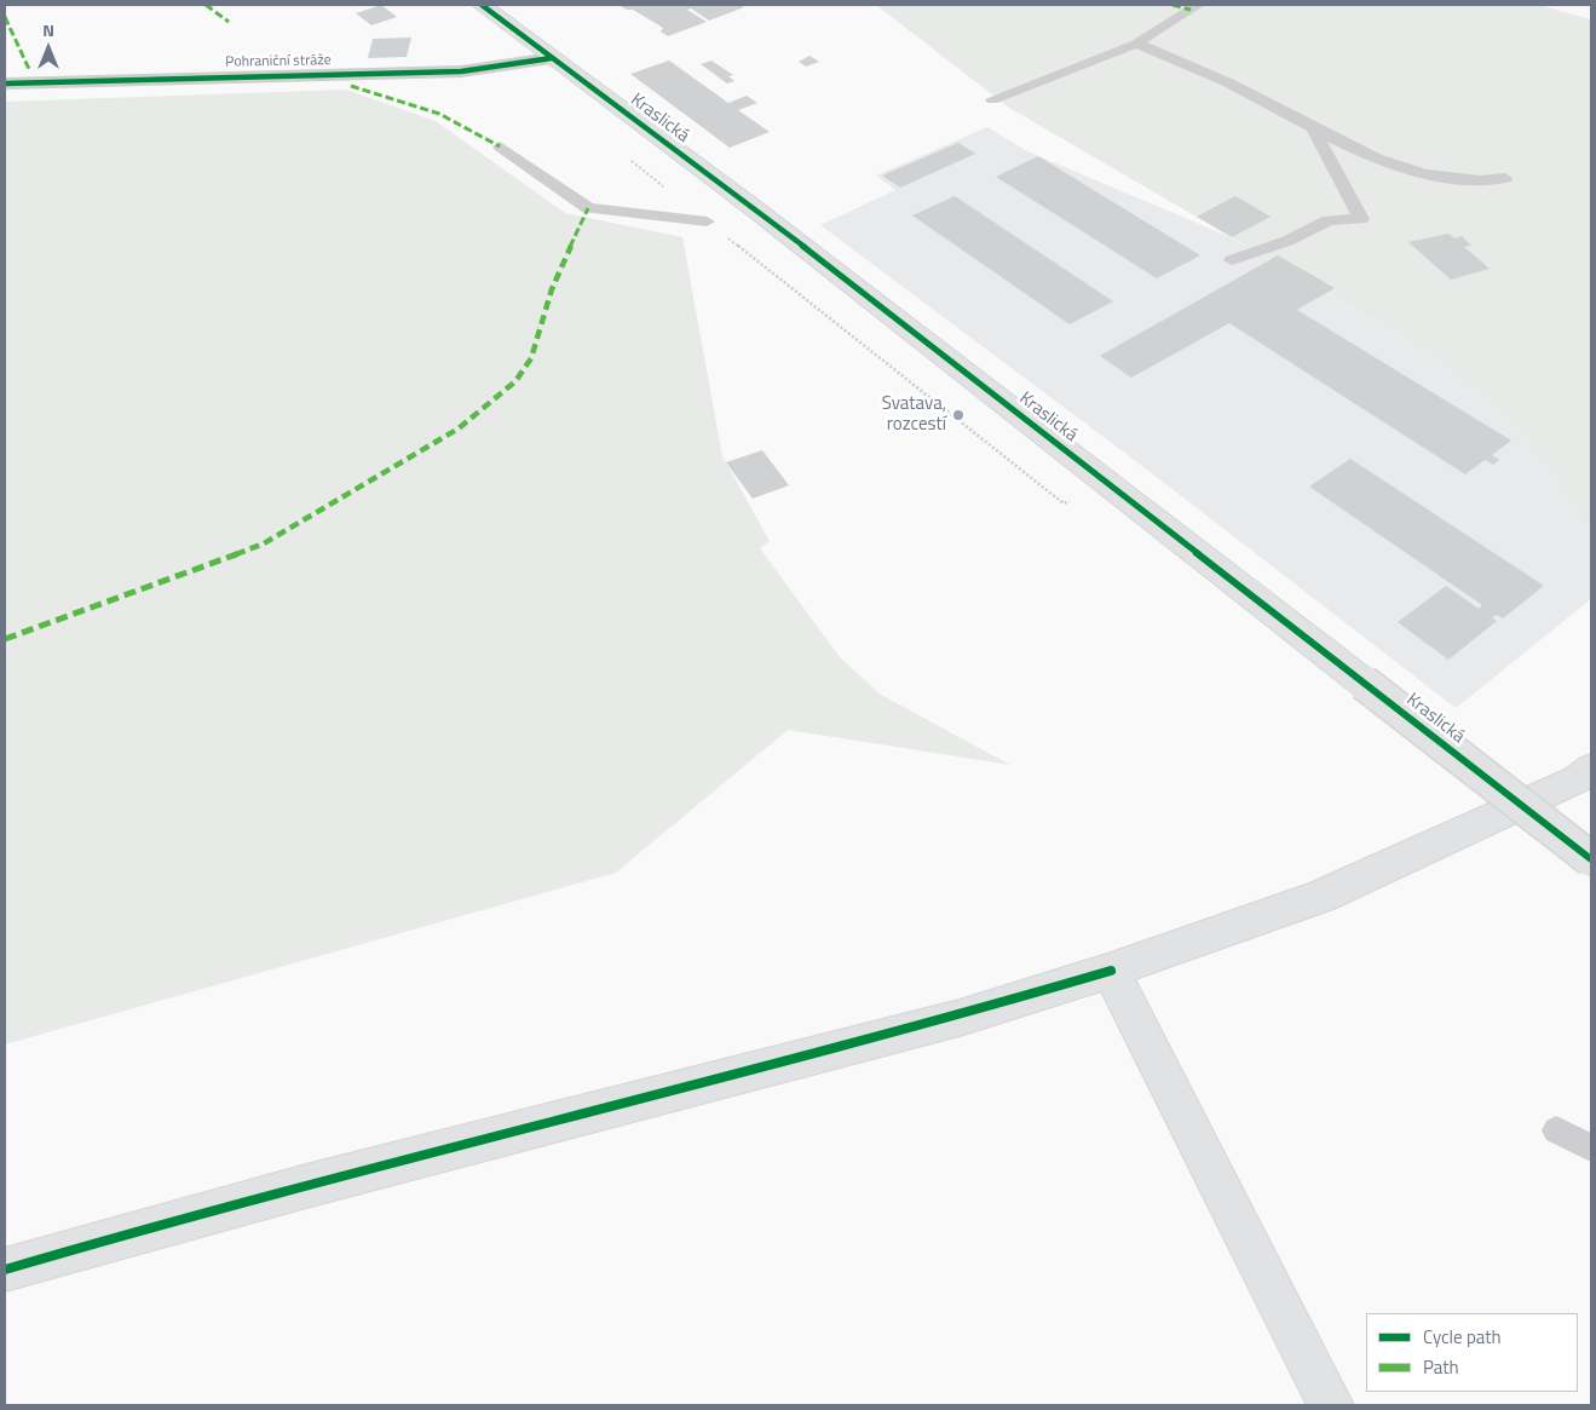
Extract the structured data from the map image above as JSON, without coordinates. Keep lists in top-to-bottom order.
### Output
{
  "streets": {
    "main road": ["Kraslická"],
    "street": ["Pohraniční stráže"]
  },
  "crossings": [
    ["Pohraniční stráže", "Kraslická"]
  ],
  "places": ["Svatava, rozcestí"],
  "legend": ["Cycle path", "Path"],
  "north": "top"
}
